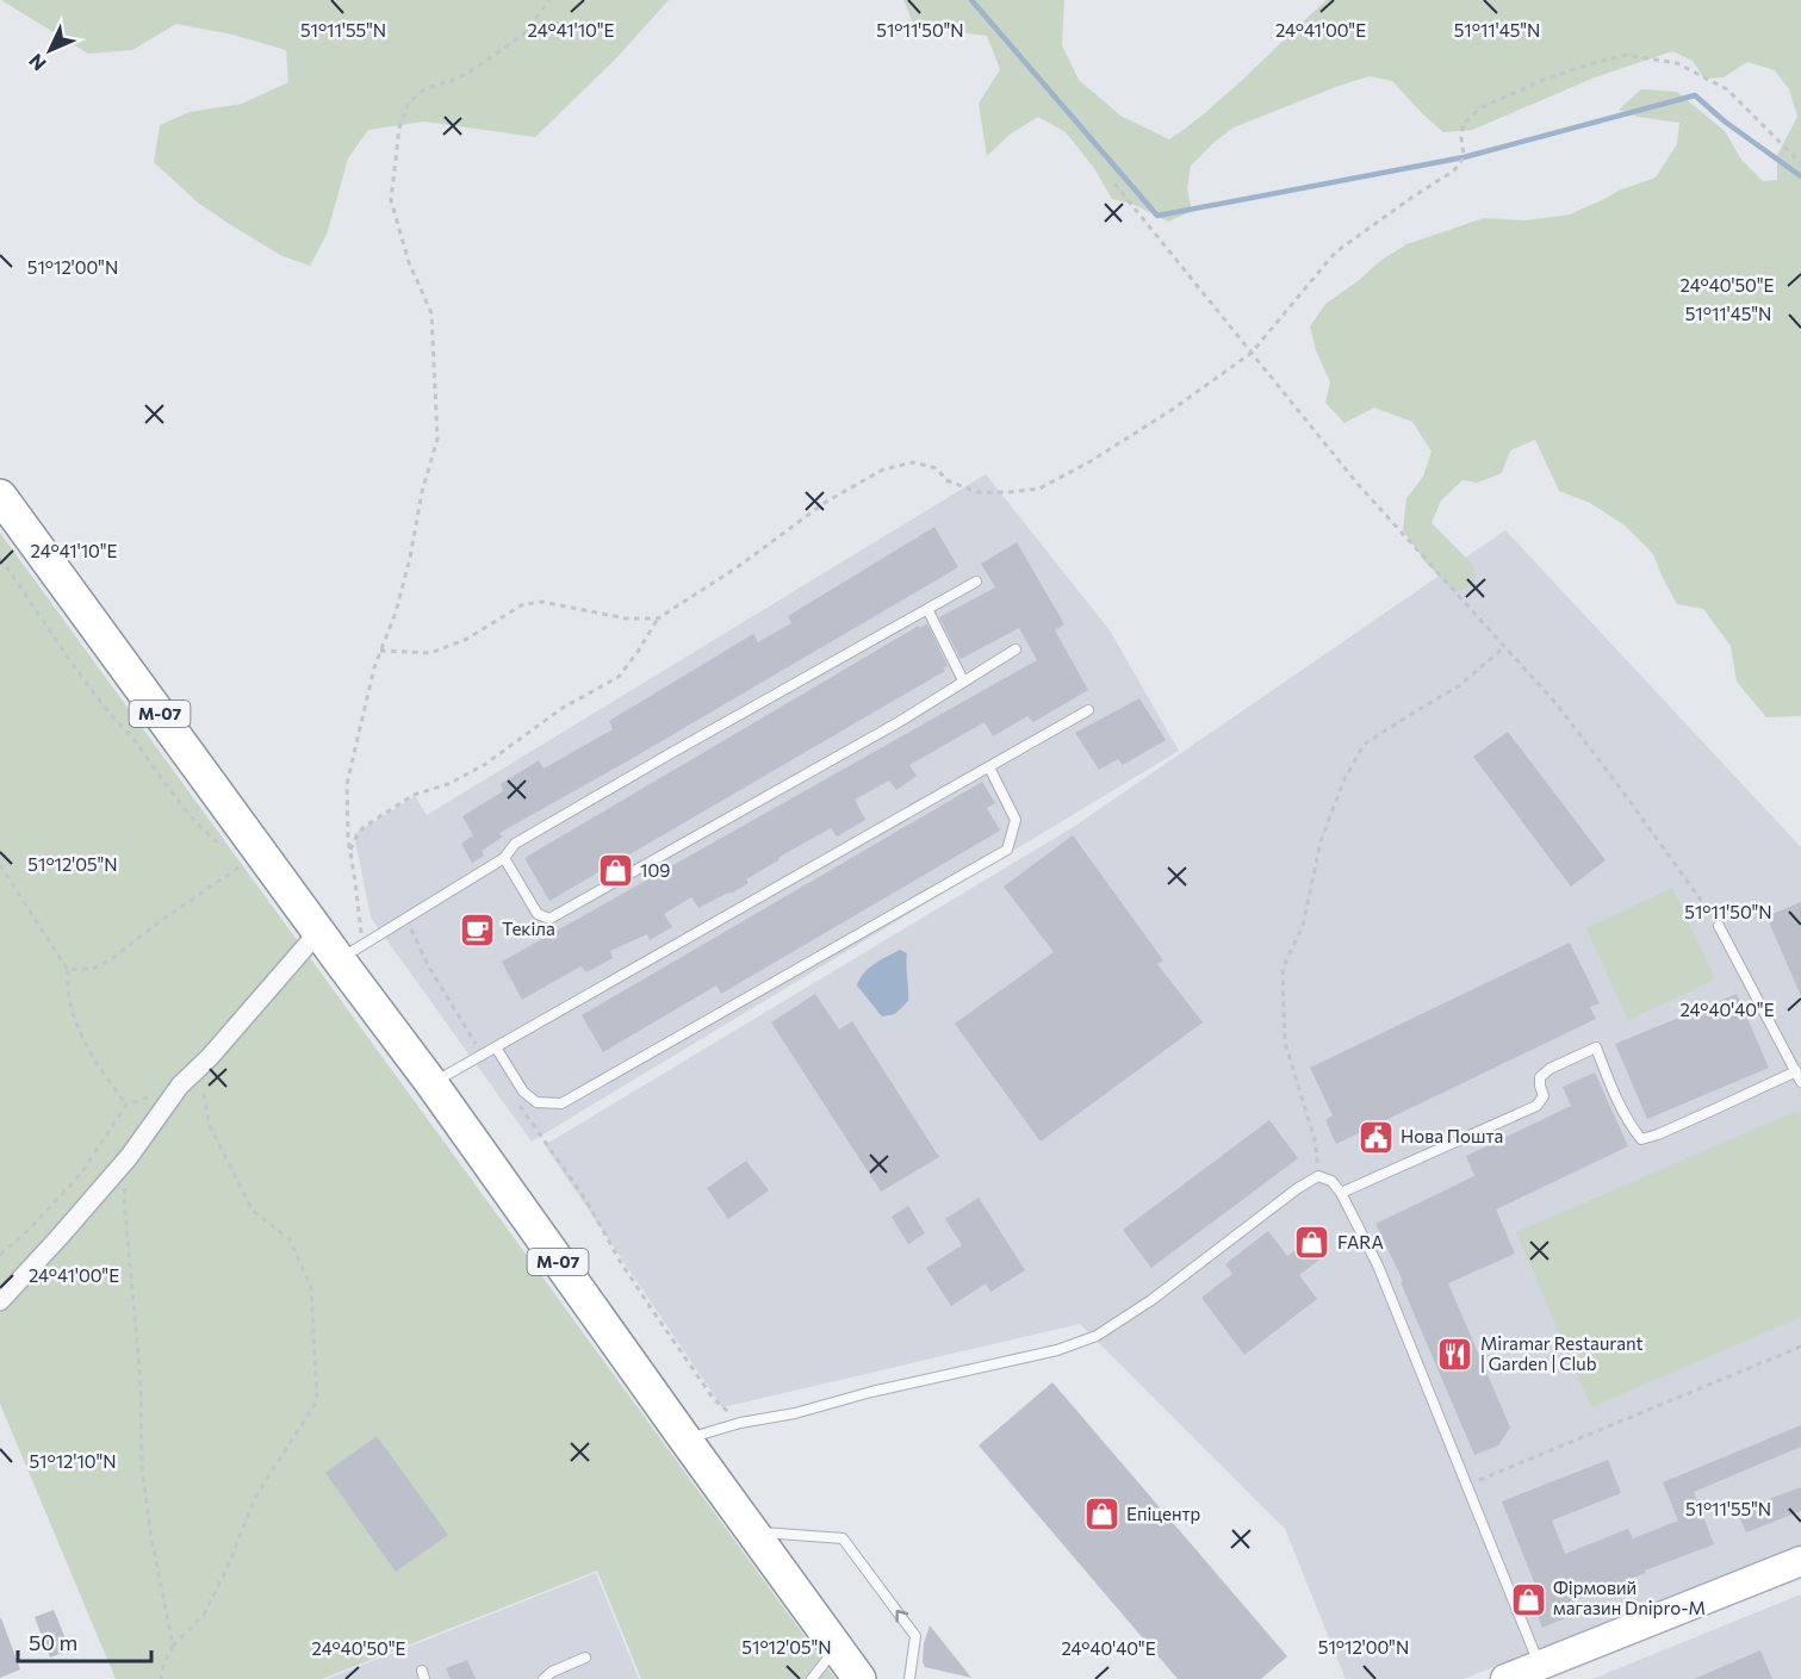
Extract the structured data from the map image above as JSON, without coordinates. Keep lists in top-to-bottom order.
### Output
{
  "streets": {
    "highway": ["М-07"]
  },
  "places": {
    "shop": [
      "109",
      "FARA",
      "Епіцентр",
      "Фірмовий магазин Dnipro-M"
    ],
    "cafe": ["Текіла"],
    "public building": ["Нова Пошта"],
    "restaurant": ["Miramar Restaurant | Garden | Club"]
  },
  "scale_bar": "50 m",
  "north": "bottom left",
  "coordinates": [
    "24°41'10\"E",
    "24°41'00\"E",
    "51°11'55\"N",
    "51°11'50\"N",
    "51°11'45\"N",
    "51°12'00\"N",
    "24°40'50\"E",
    "51°12'05\"N",
    "24°40'40\"E",
    "51°12'10\"N"
  ]
}
